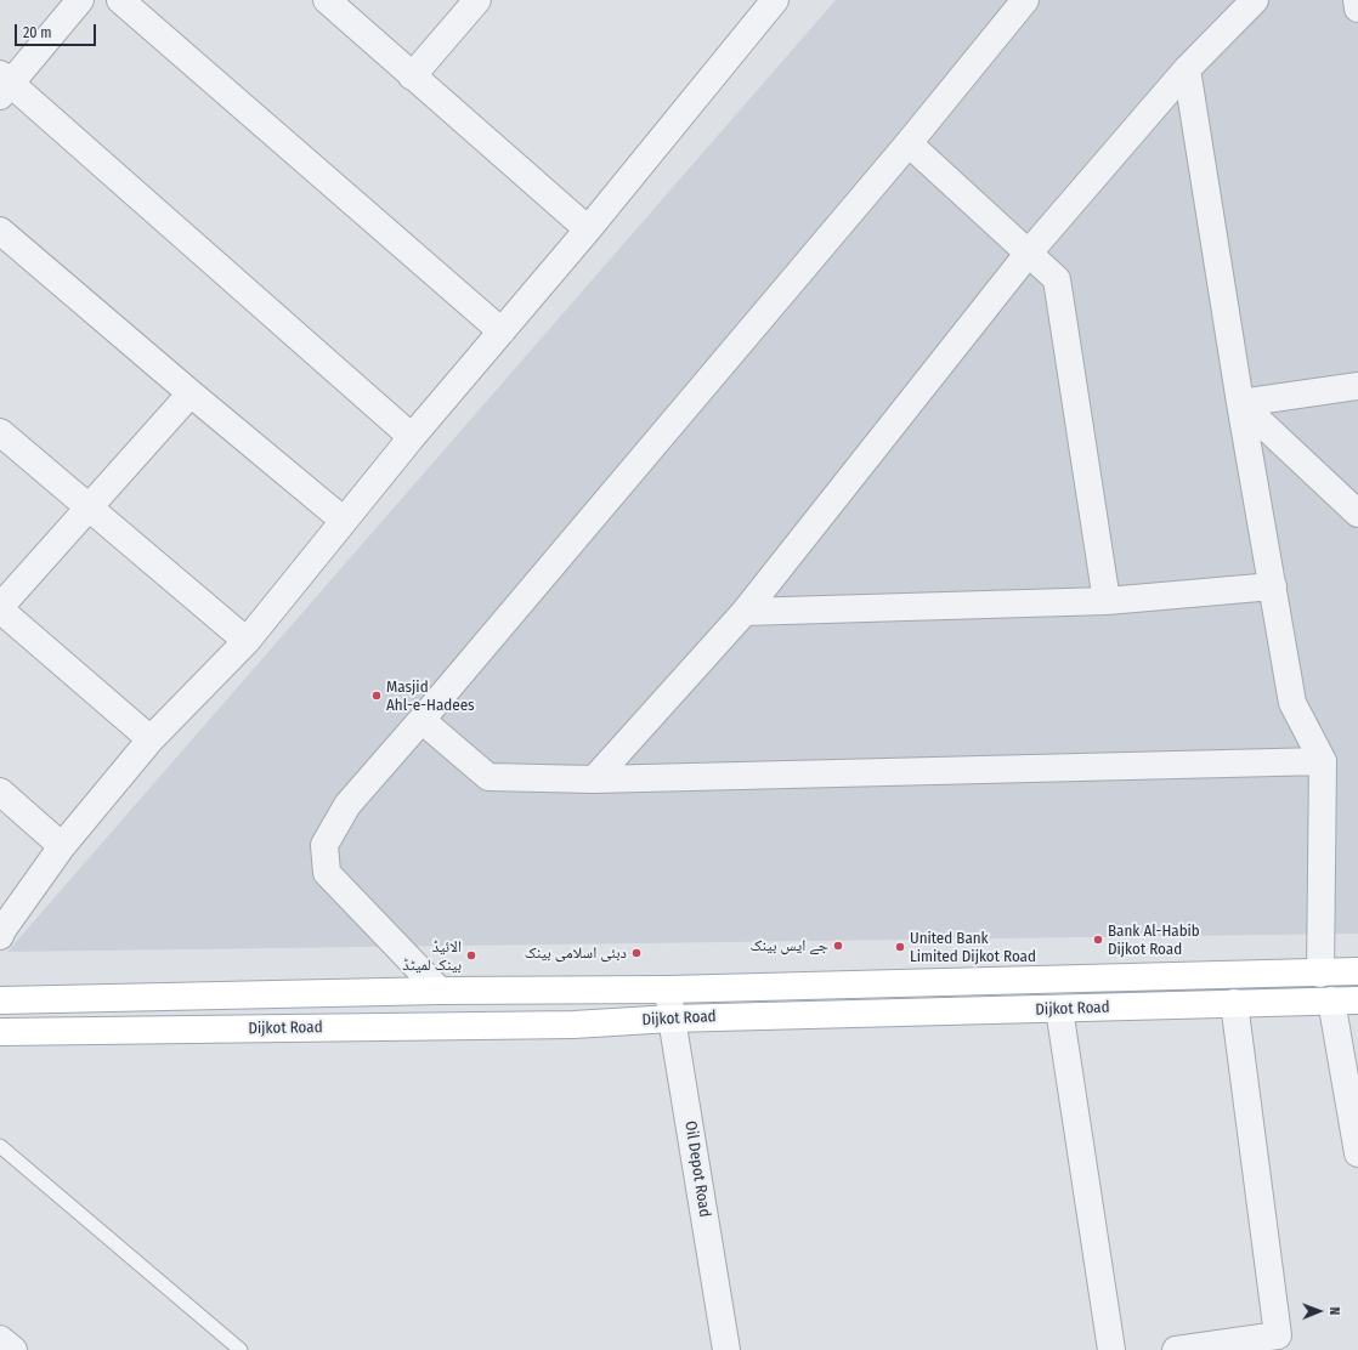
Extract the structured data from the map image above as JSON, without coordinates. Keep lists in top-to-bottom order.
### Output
{
  "streets": {
    "main road": ["Dijkot Road"],
    "street": ["Oil Depot Road"]
  },
  "crossings": [
    ["Dijkot Road", "Oil Depot Road"]
  ],
  "places": [
    "Masjid Ahl-e-Hadees",
    "Bank Al-Habib Dijkot Road",
    "جے ایس بینک",
    "United Bank Limited Dijkot Road",
    "دبئی اسلامی بینک",
    "الائیڈ بینک لمیٹڈ"
  ],
  "scale_bar": "20 m",
  "north": "right"
}
